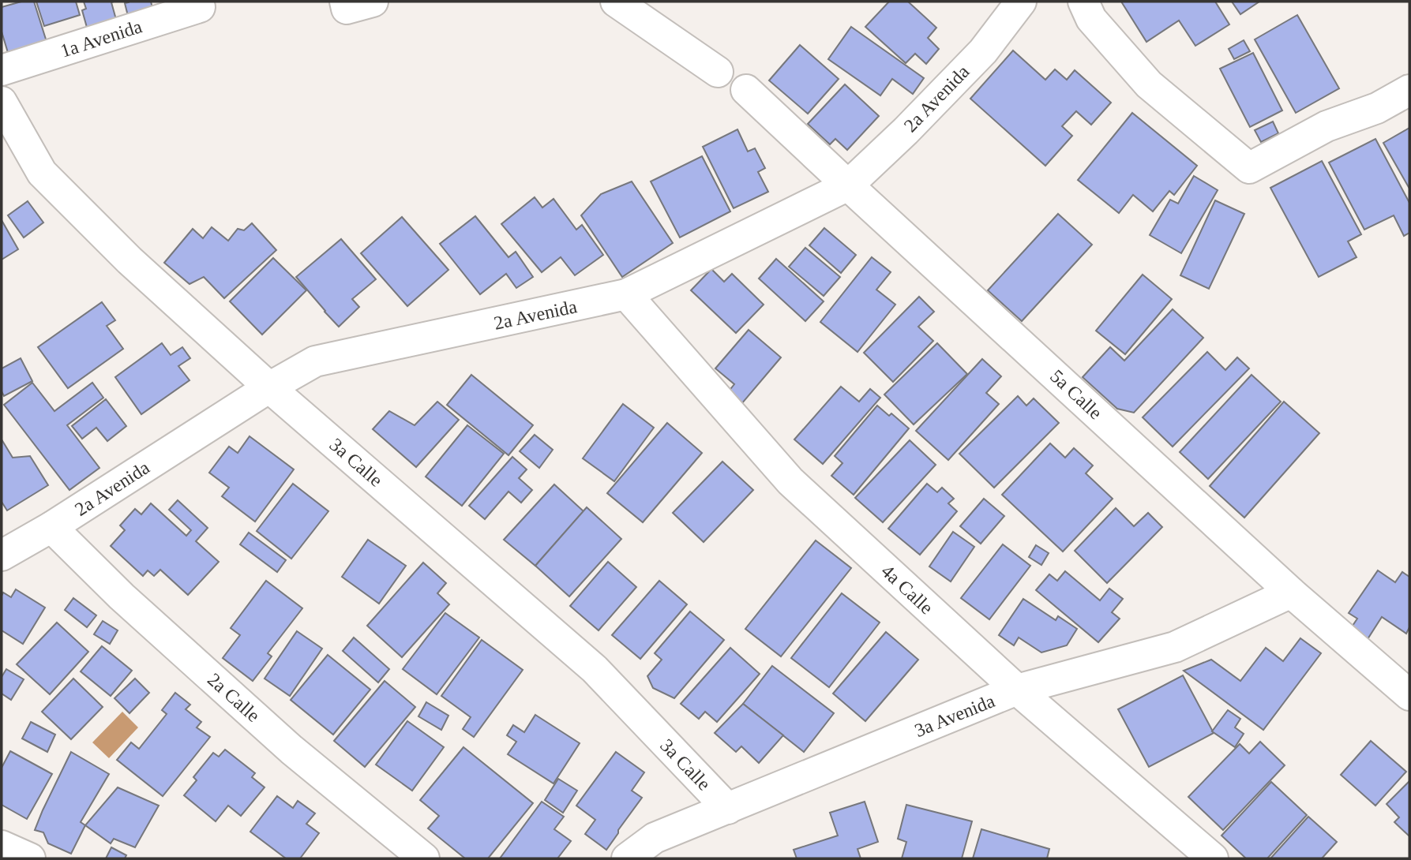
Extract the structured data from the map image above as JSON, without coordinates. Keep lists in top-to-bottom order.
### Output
{
  "streets": {
    "street": [
      "1a Avenida",
      "2a Avenida",
      "5a Calle",
      "3a Calle",
      "4a Calle",
      "2a Calle",
      "3a Avenida"
    ]
  },
  "crossings": [
    ["2a Avenida", "5a Calle"],
    ["2a Avenida", "3a Calle"],
    ["2a Avenida", "4a Calle"],
    ["2a Avenida", "2a Calle"],
    ["5a Calle", "3a Avenida"],
    ["3a Calle", "3a Avenida"],
    ["4a Calle", "3a Avenida"]
  ]
}
